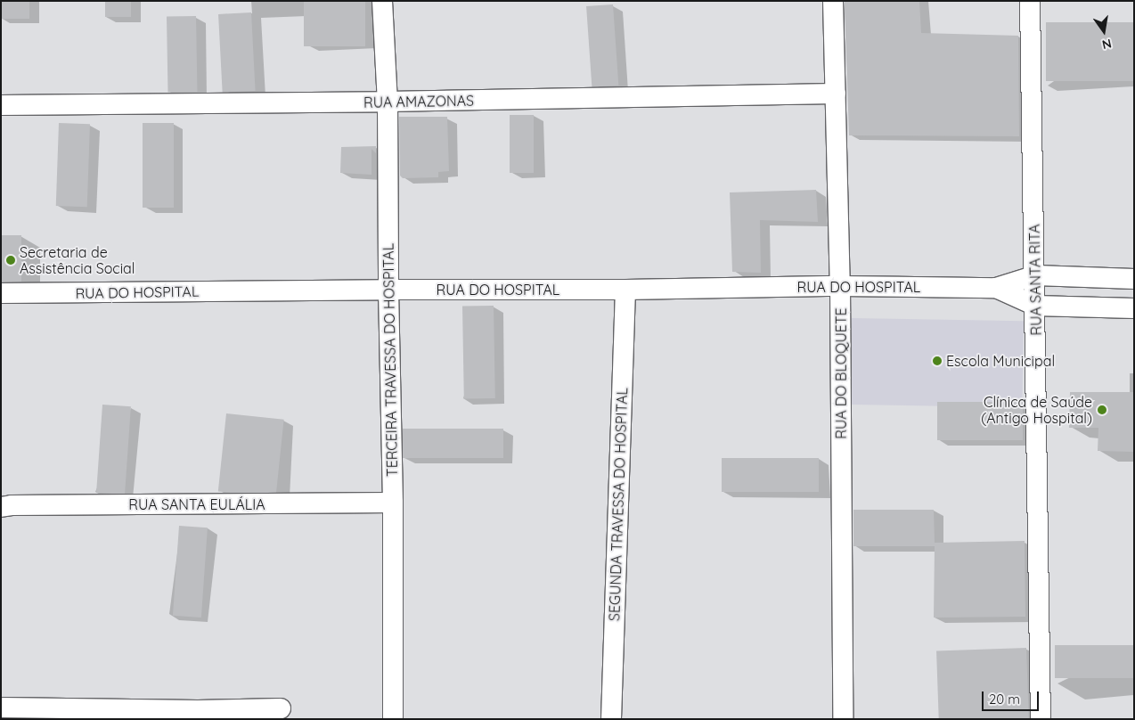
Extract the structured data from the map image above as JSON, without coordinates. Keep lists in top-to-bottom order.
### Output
{
  "streets": {
    "street": [
      "RUA AMAZONAS",
      "RUA SANTA RITA",
      "RUA DO HOSPITAL",
      "TERCEIRA TRAVESSA DO HOSPITAL",
      "RUA DO BLOQUETE",
      "RUA SANTA EULÁLIA",
      "SEGUNDA TRAVESSA DO HOSPITAL"
    ]
  },
  "crossings": [
    ["RUA AMAZONAS", "TERCEIRA TRAVESSA DO HOSPITAL"],
    ["RUA AMAZONAS", "RUA DO BLOQUETE"],
    ["RUA SANTA RITA", "RUA DO HOSPITAL"],
    ["RUA DO HOSPITAL", "TERCEIRA TRAVESSA DO HOSPITAL"],
    ["RUA DO HOSPITAL", "RUA DO BLOQUETE"],
    ["RUA DO HOSPITAL", "SEGUNDA TRAVESSA DO HOSPITAL"],
    ["TERCEIRA TRAVESSA DO HOSPITAL", "RUA SANTA EULÁLIA"]
  ],
  "places": ["Secretaria de Assistência Social", "Escola Municipal", "Clínica de Saúde (Antigo Hospital)"],
  "scale_bar": "20 m",
  "north": "bottom"
}
